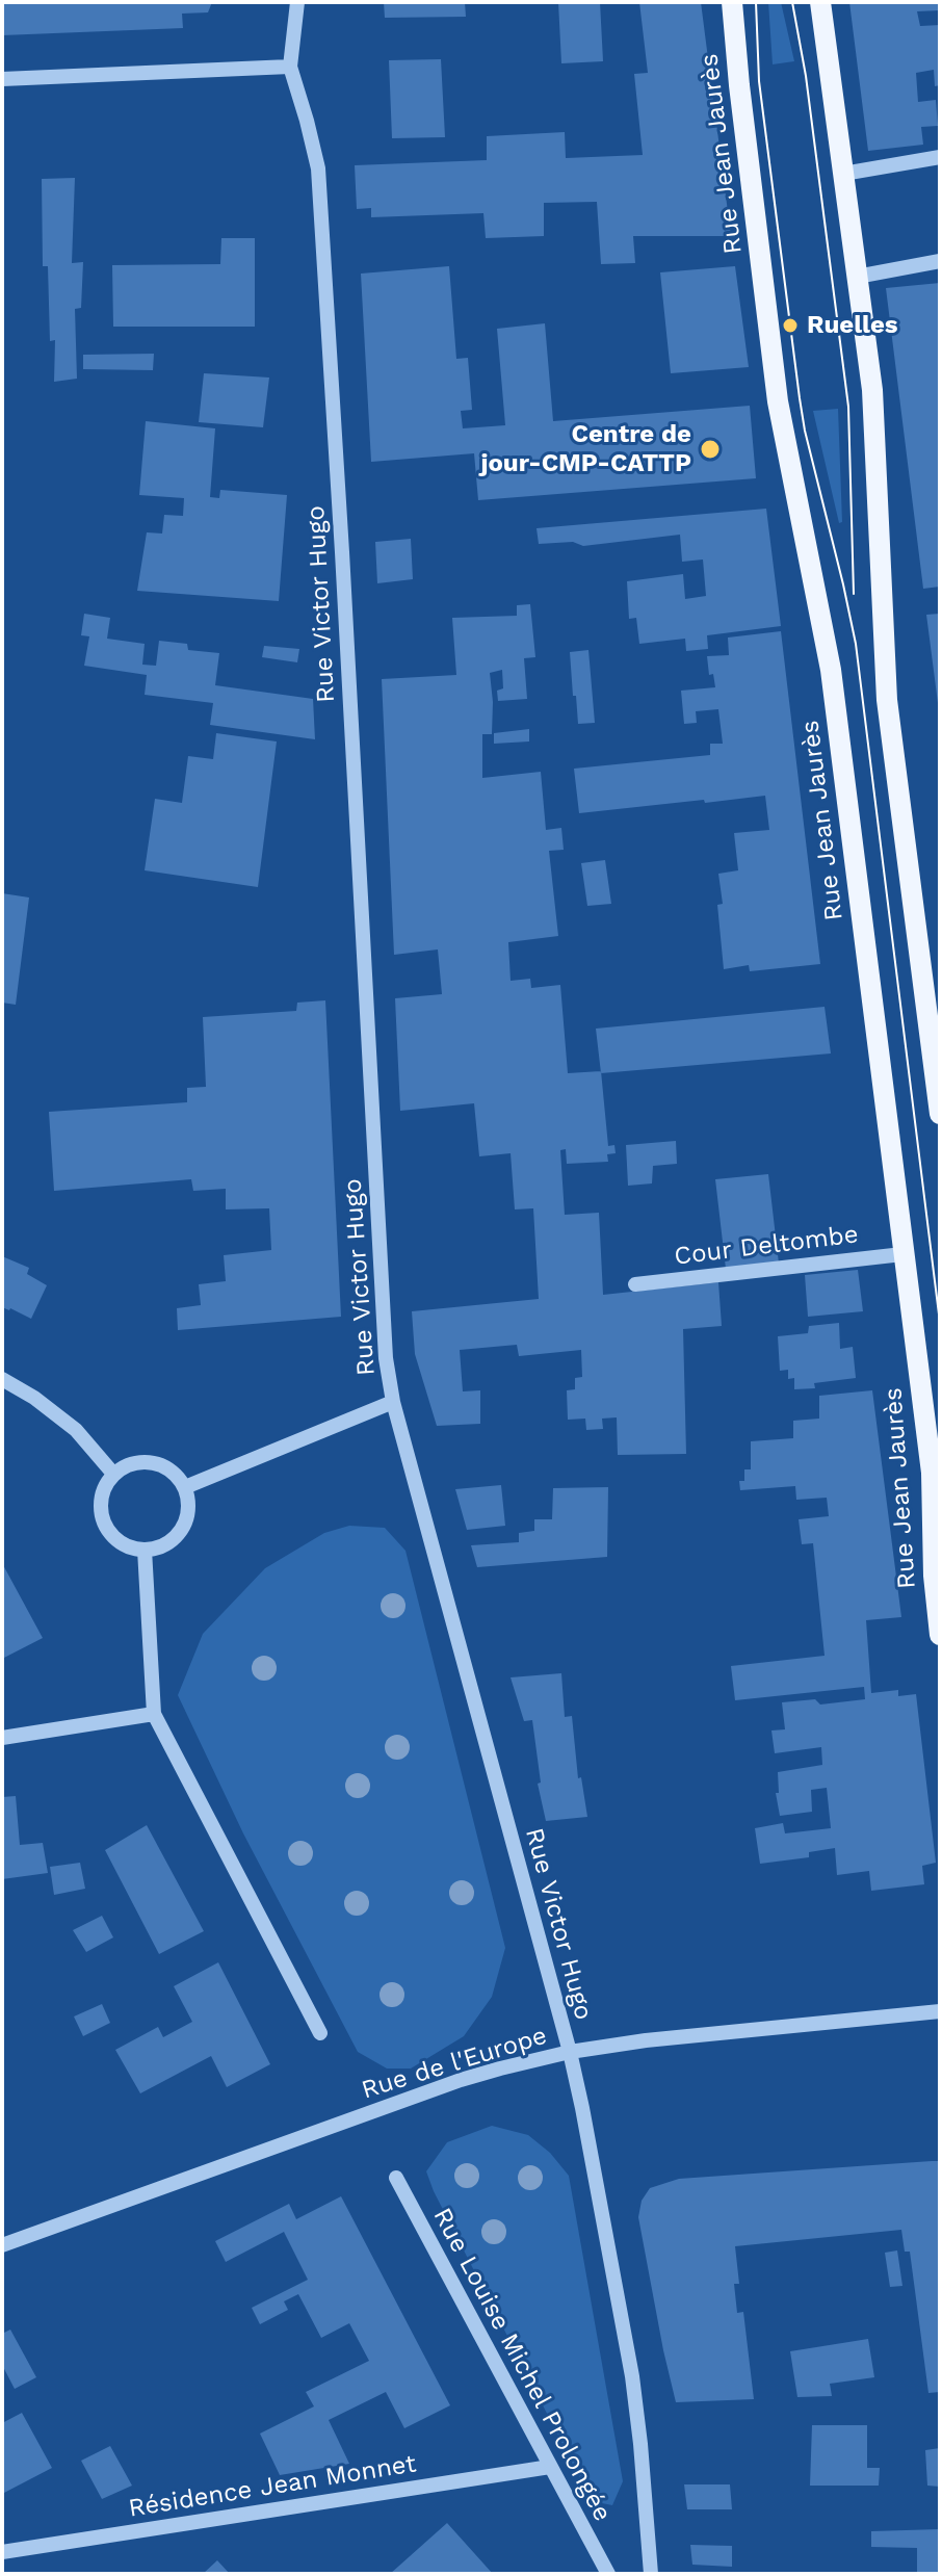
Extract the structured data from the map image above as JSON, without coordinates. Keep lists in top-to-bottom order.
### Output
{
  "streets": {
    "main road": ["Rue Jean Jaurès"],
    "street": [
      "Rue Victor Hugo",
      "Cour Deltombe",
      "Rue de l'Europe",
      "Rue Louise Michel Prolongée",
      "Résidence Jean Monnet"
    ]
  },
  "crossings": [
    ["Rue Jean Jaurès", "Cour Deltombe"],
    ["Rue Victor Hugo", "Rue de l'Europe"],
    ["Rue Louise Michel Prolongée", "Résidence Jean Monnet"]
  ],
  "places": ["Ruelles", "Centre de jour-CMP-CATTP"]
}
